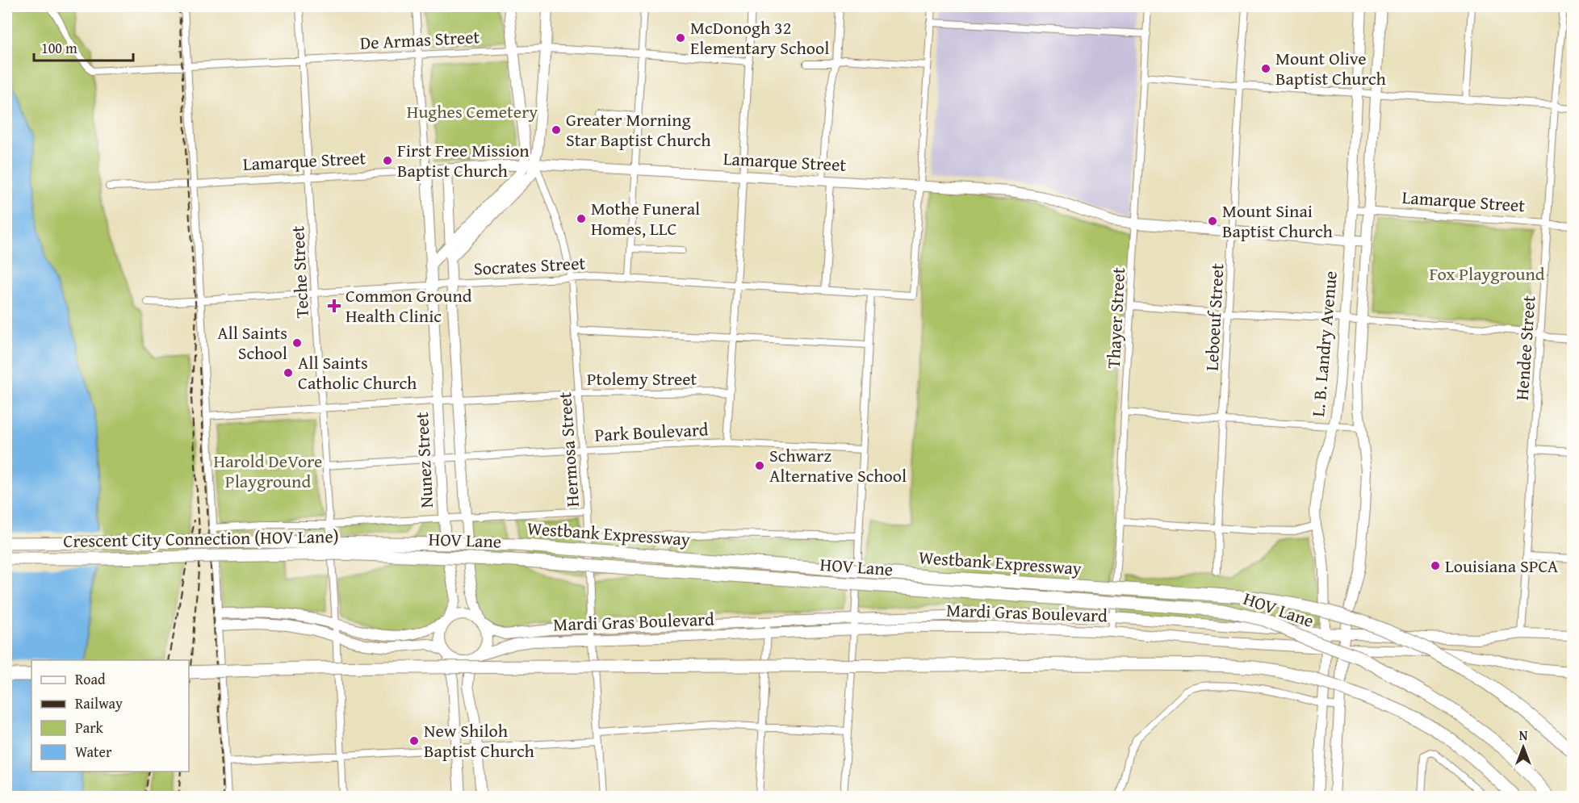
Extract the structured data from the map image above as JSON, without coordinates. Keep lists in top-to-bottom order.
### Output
{
  "streets": {
    "highway": ["Westbank Expressway", "Crescent City Connection (HOV Lane)", "HOV Lane"],
    "street": [
      "De Armas Street",
      "Lamarque Street",
      "Socrates Street",
      "Teche Street",
      "Leboeuf Street",
      "Thayer Street",
      "L. B. Landry Avenue",
      "Hendee Street",
      "Ptolemy Street",
      "Park Boulevard",
      "Hermosa Street",
      "Nunez Street",
      "Mardi Gras Boulevard"
    ]
  },
  "crossings": [
    ["De Armas Street", "Teche Street"],
    ["De Armas Street", "Nunez Street"],
    ["Lamarque Street", "Socrates Street"],
    ["Lamarque Street", "Teche Street"],
    ["Lamarque Street", "Leboeuf Street"],
    ["Lamarque Street", "Thayer Street"],
    ["Lamarque Street", "L. B. Landry Avenue"],
    ["Lamarque Street", "Hendee Street"],
    ["Lamarque Street", "Hermosa Street"],
    ["Lamarque Street", "Nunez Street"],
    ["Socrates Street", "Teche Street"],
    ["Socrates Street", "Hermosa Street"],
    ["Socrates Street", "Nunez Street"],
    ["Teche Street", "Ptolemy Street"],
    ["Teche Street", "Park Boulevard"],
    ["Thayer Street", "Mardi Gras Boulevard"],
    ["L. B. Landry Avenue", "Mardi Gras Boulevard"],
    ["Hendee Street", "Mardi Gras Boulevard"],
    ["Ptolemy Street", "Hermosa Street"],
    ["Ptolemy Street", "Nunez Street"],
    ["Park Boulevard", "Hermosa Street"],
    ["Park Boulevard", "Nunez Street"],
    ["Hermosa Street", "Mardi Gras Boulevard"],
    ["Nunez Street", "Mardi Gras Boulevard"],
    ["Crescent City Connection (HOV Lane)", "HOV Lane"]
  ],
  "parks": ["Hughes Cemetery", "Fox Playground", "Harold DeVore Playground"],
  "places": {
    "other": [
      "McDonogh 32 Elementary School",
      "Mount Olive Baptist Church",
      "Greater Morning Star Baptist Church",
      "First Free Mission Baptist Church",
      "Mothe Funeral Homes, LLC",
      "Mount Sinai Baptist Church",
      "All Saints School",
      "All Saints Catholic Church",
      "Schwarz Alternative School",
      "Louisiana SPCA",
      "New Shiloh Baptist Church"
    ],
    "health": ["Common Ground Health Clinic"]
  },
  "legend": [
    "Road",
    "Railway",
    "Park",
    "Water"
  ],
  "scale_bar": "100 m",
  "north": "top"
}
